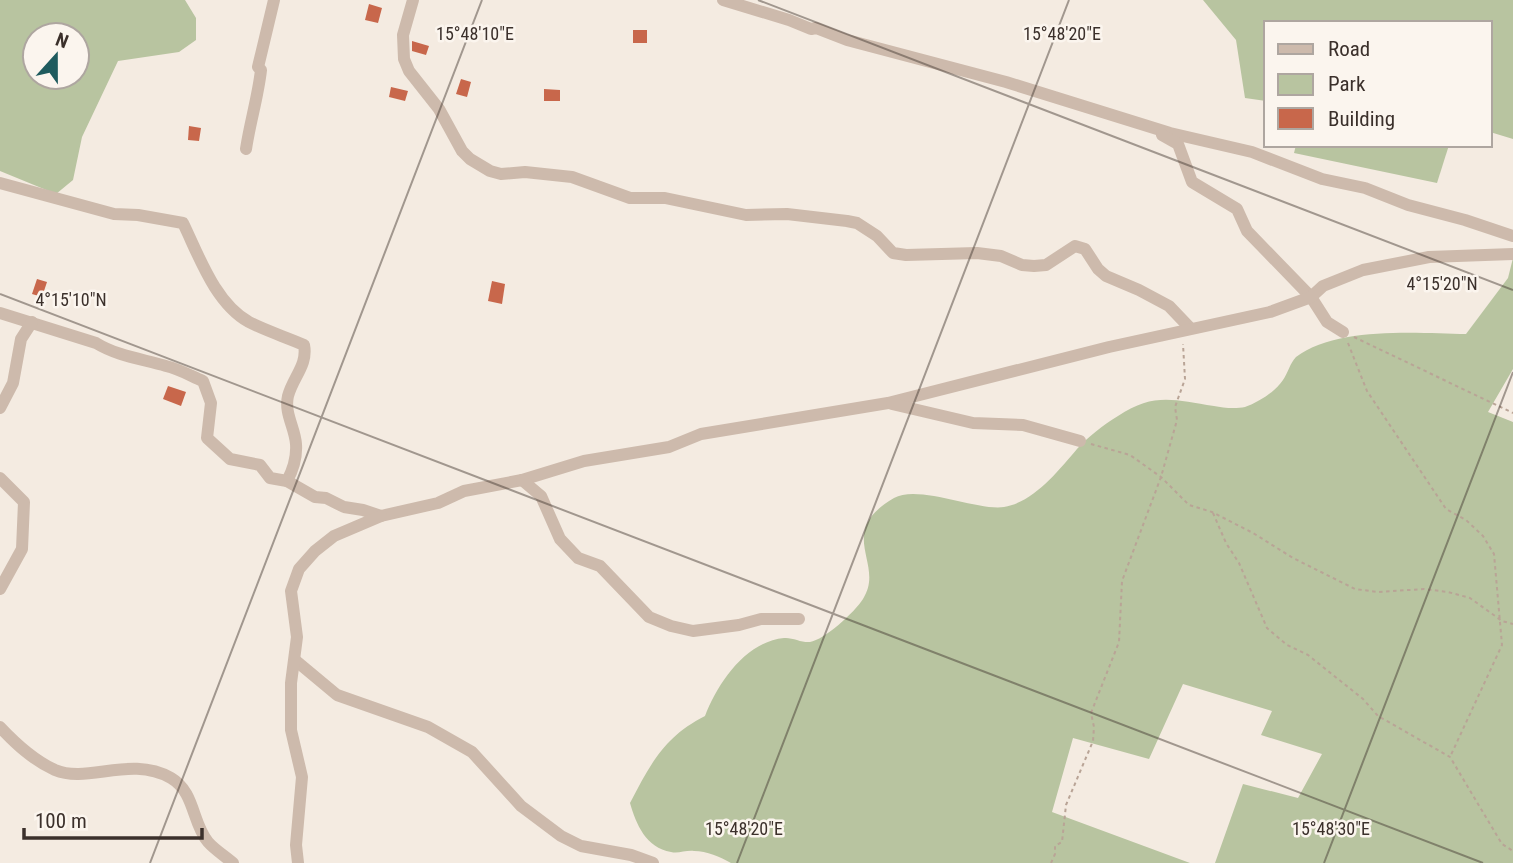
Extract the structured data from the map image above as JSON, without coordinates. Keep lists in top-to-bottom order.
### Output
{
  "legend": ["Road", "Park", "Building"],
  "scale_bar": "100 m",
  "north": "top",
  "coordinates": [
    "15°48'20\"E",
    "15°48'10\"E",
    "4°15'20\"N",
    "4°15'10\"N",
    "15°48'30\"E"
  ]
}
